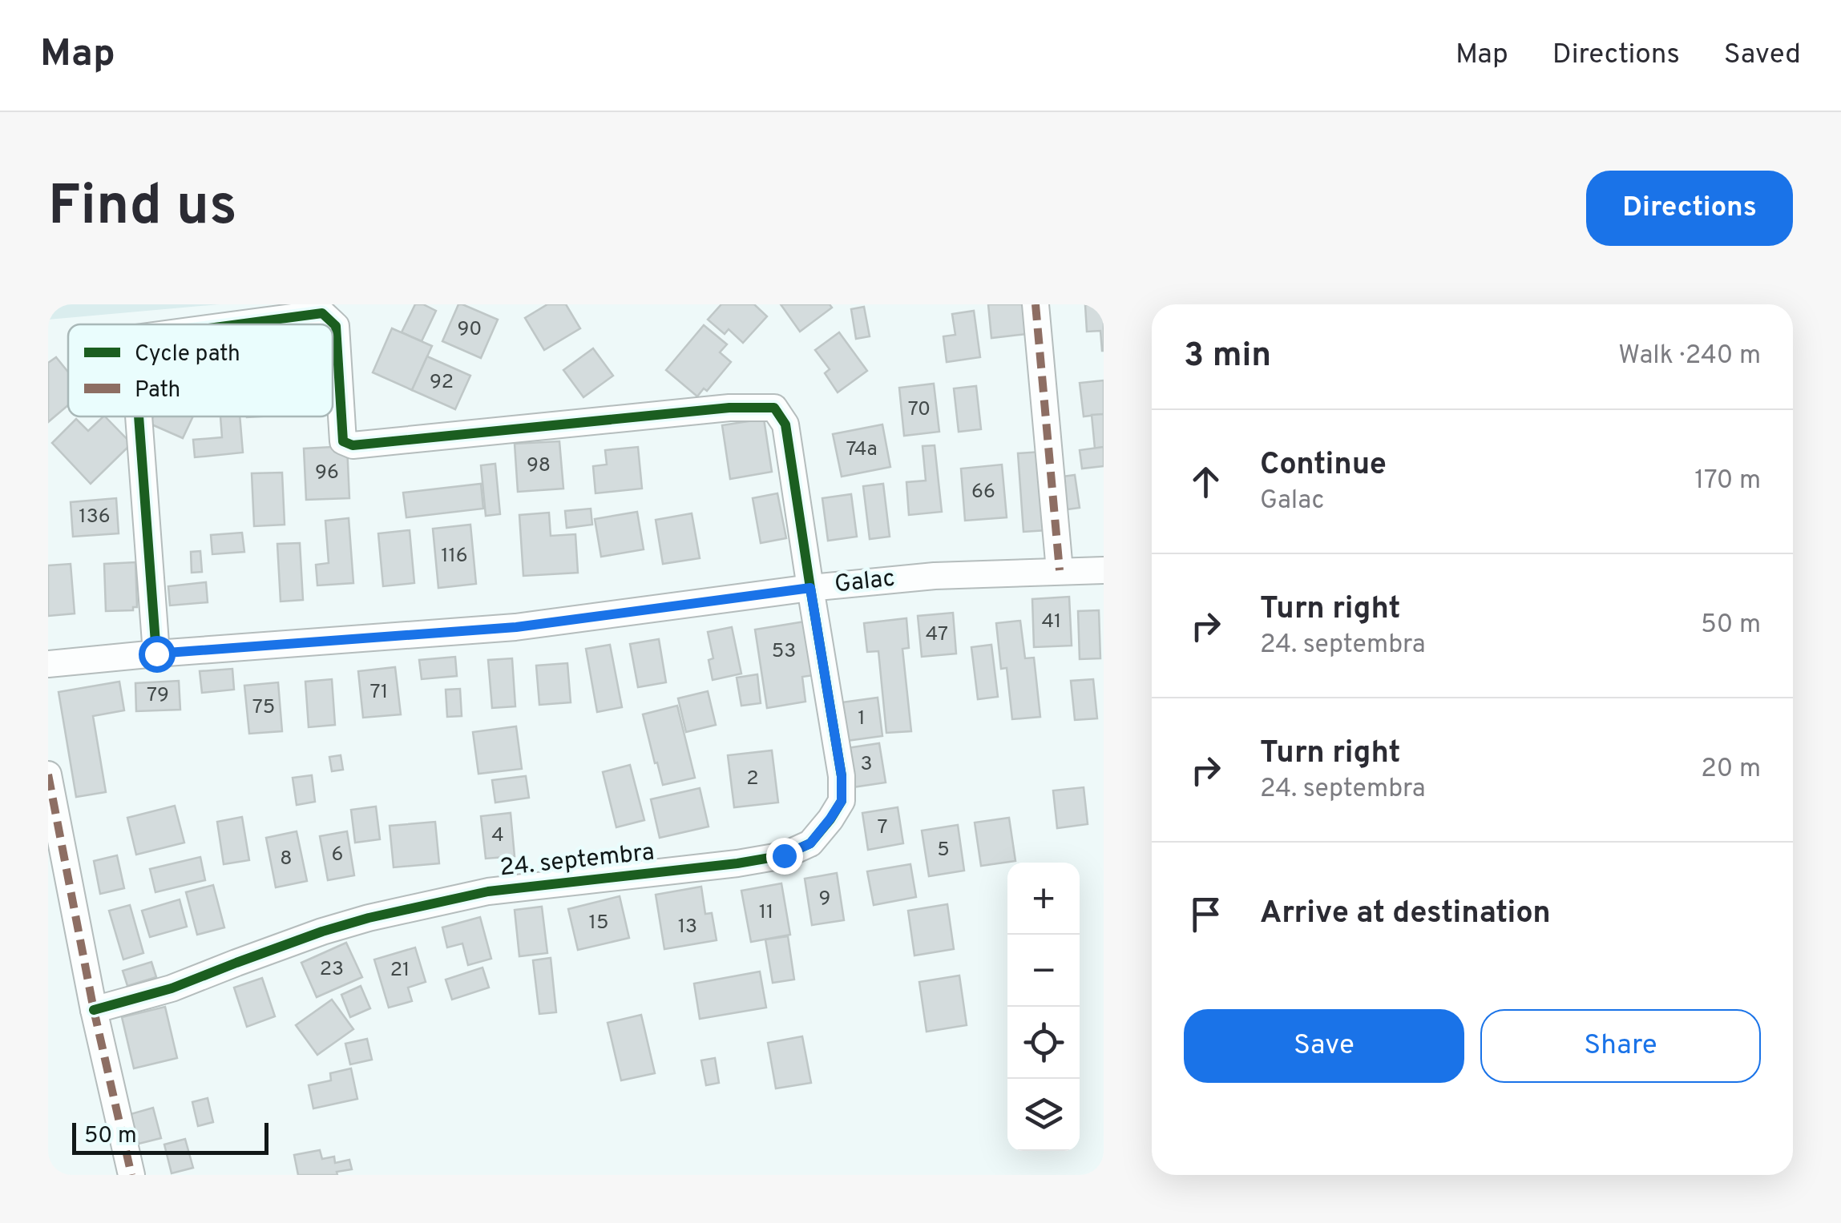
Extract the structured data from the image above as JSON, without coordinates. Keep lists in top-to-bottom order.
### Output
{
  "streets": {
    "street": ["Galac", "24. septembra"]
  },
  "crossings": [
    ["Galac", "24. septembra"]
  ],
  "house_numbers": [
    "90",
    "92",
    "70",
    "74a",
    "98",
    "96",
    "66",
    "136",
    "116",
    "41",
    "47",
    "53",
    "71",
    "79",
    "75",
    "1",
    "3",
    "2",
    "7",
    "4",
    "5",
    "6",
    "8",
    "9",
    "11",
    "15",
    "13",
    "23",
    "21"
  ],
  "legend": ["Cycle path", "Path"],
  "scale_bar": "50 m",
  "page": {
    "header": "Map",
    "nav": ["Map", "Directions", "Saved"],
    "buttons": [
      "Directions",
      ["Save", "Share"]
    ],
    "title": "Find us",
    "heading": ["3 min", "Walk · 240 m"],
    "list": [
      ["Continue", "Galac", "170 m"],
      ["Turn right", "24. septembra", "50 m"],
      ["Turn right", "24. septembra", "20 m"],
      "Arrive at destination"
    ],
    "map_buttons": ["+", "−"],
    "scale": "50 m"
  }
}
